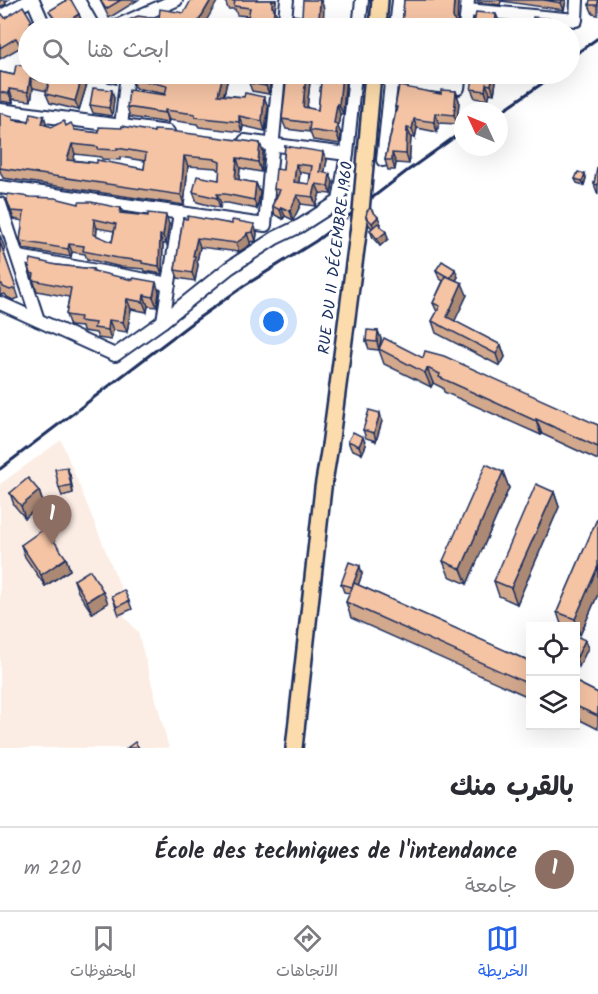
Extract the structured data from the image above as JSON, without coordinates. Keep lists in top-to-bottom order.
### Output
{
  "streets": {
    "main road": ["RUE DU 11 DÉCEMBRE 1960"]
  },
  "north": "top left",
  "page": {
    "search": "ابحث هنا",
    "pins": "1",
    "heading": "بالقرب منك",
    "list": [
      {
        "mark": "1",
        "name": "École des techniques de l'intendance",
        "note": "جامعة",
        "value": "220 m"
      }
    ],
    "nav": ["الخريطة", "الاتجاهات", "المحفوظات"]
  }
}
